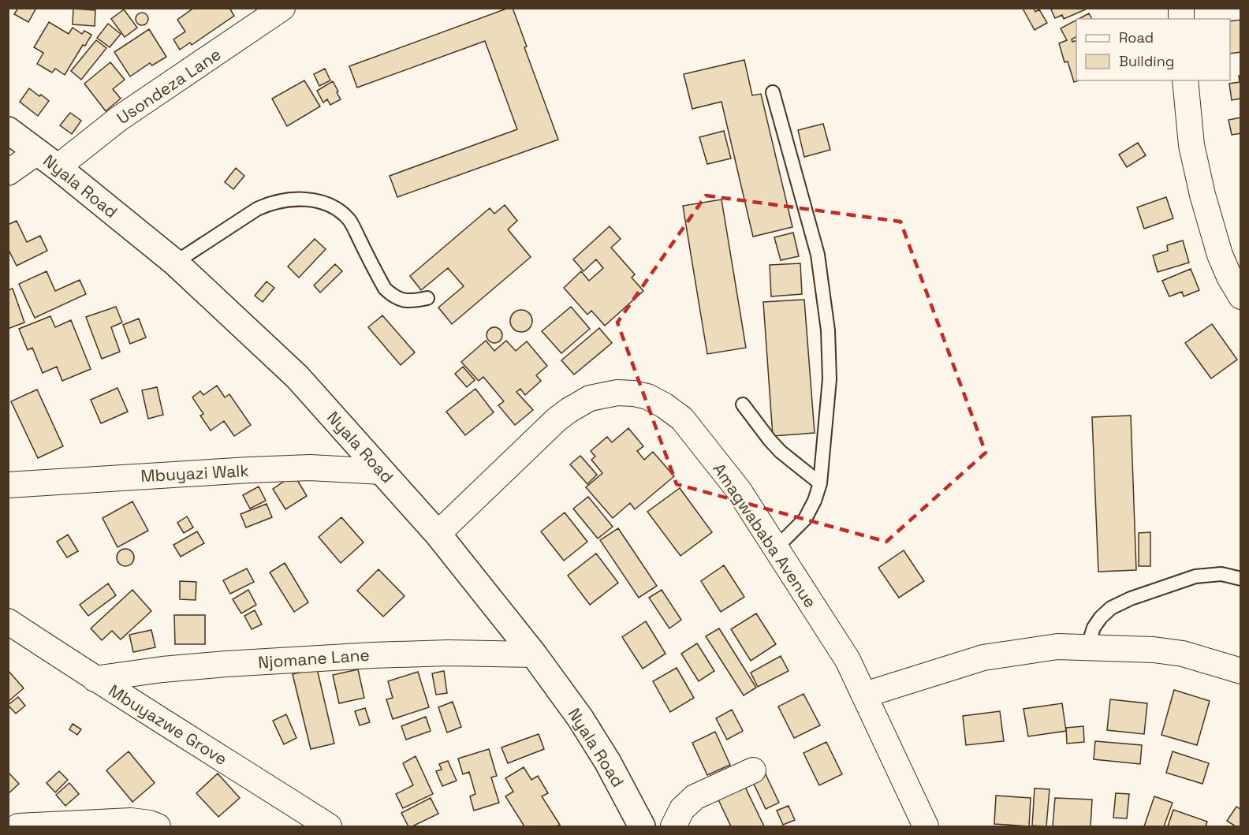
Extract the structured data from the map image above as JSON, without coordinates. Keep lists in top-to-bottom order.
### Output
{
  "streets": {
    "street": [
      "Usondeza Lane",
      "Nyala Road",
      "Mbuyazi Walk",
      "Amagwababa Avenue",
      "Njomane Lane",
      "Mbuyazwe Grove"
    ]
  },
  "crossings": [
    ["Usondeza Lane", "Nyala Road"],
    ["Nyala Road", "Mbuyazi Walk"],
    ["Nyala Road", "Amagwababa Avenue"],
    ["Nyala Road", "Njomane Lane"],
    ["Njomane Lane", "Mbuyazwe Grove"]
  ],
  "legend": ["Road", "Building"]
}
